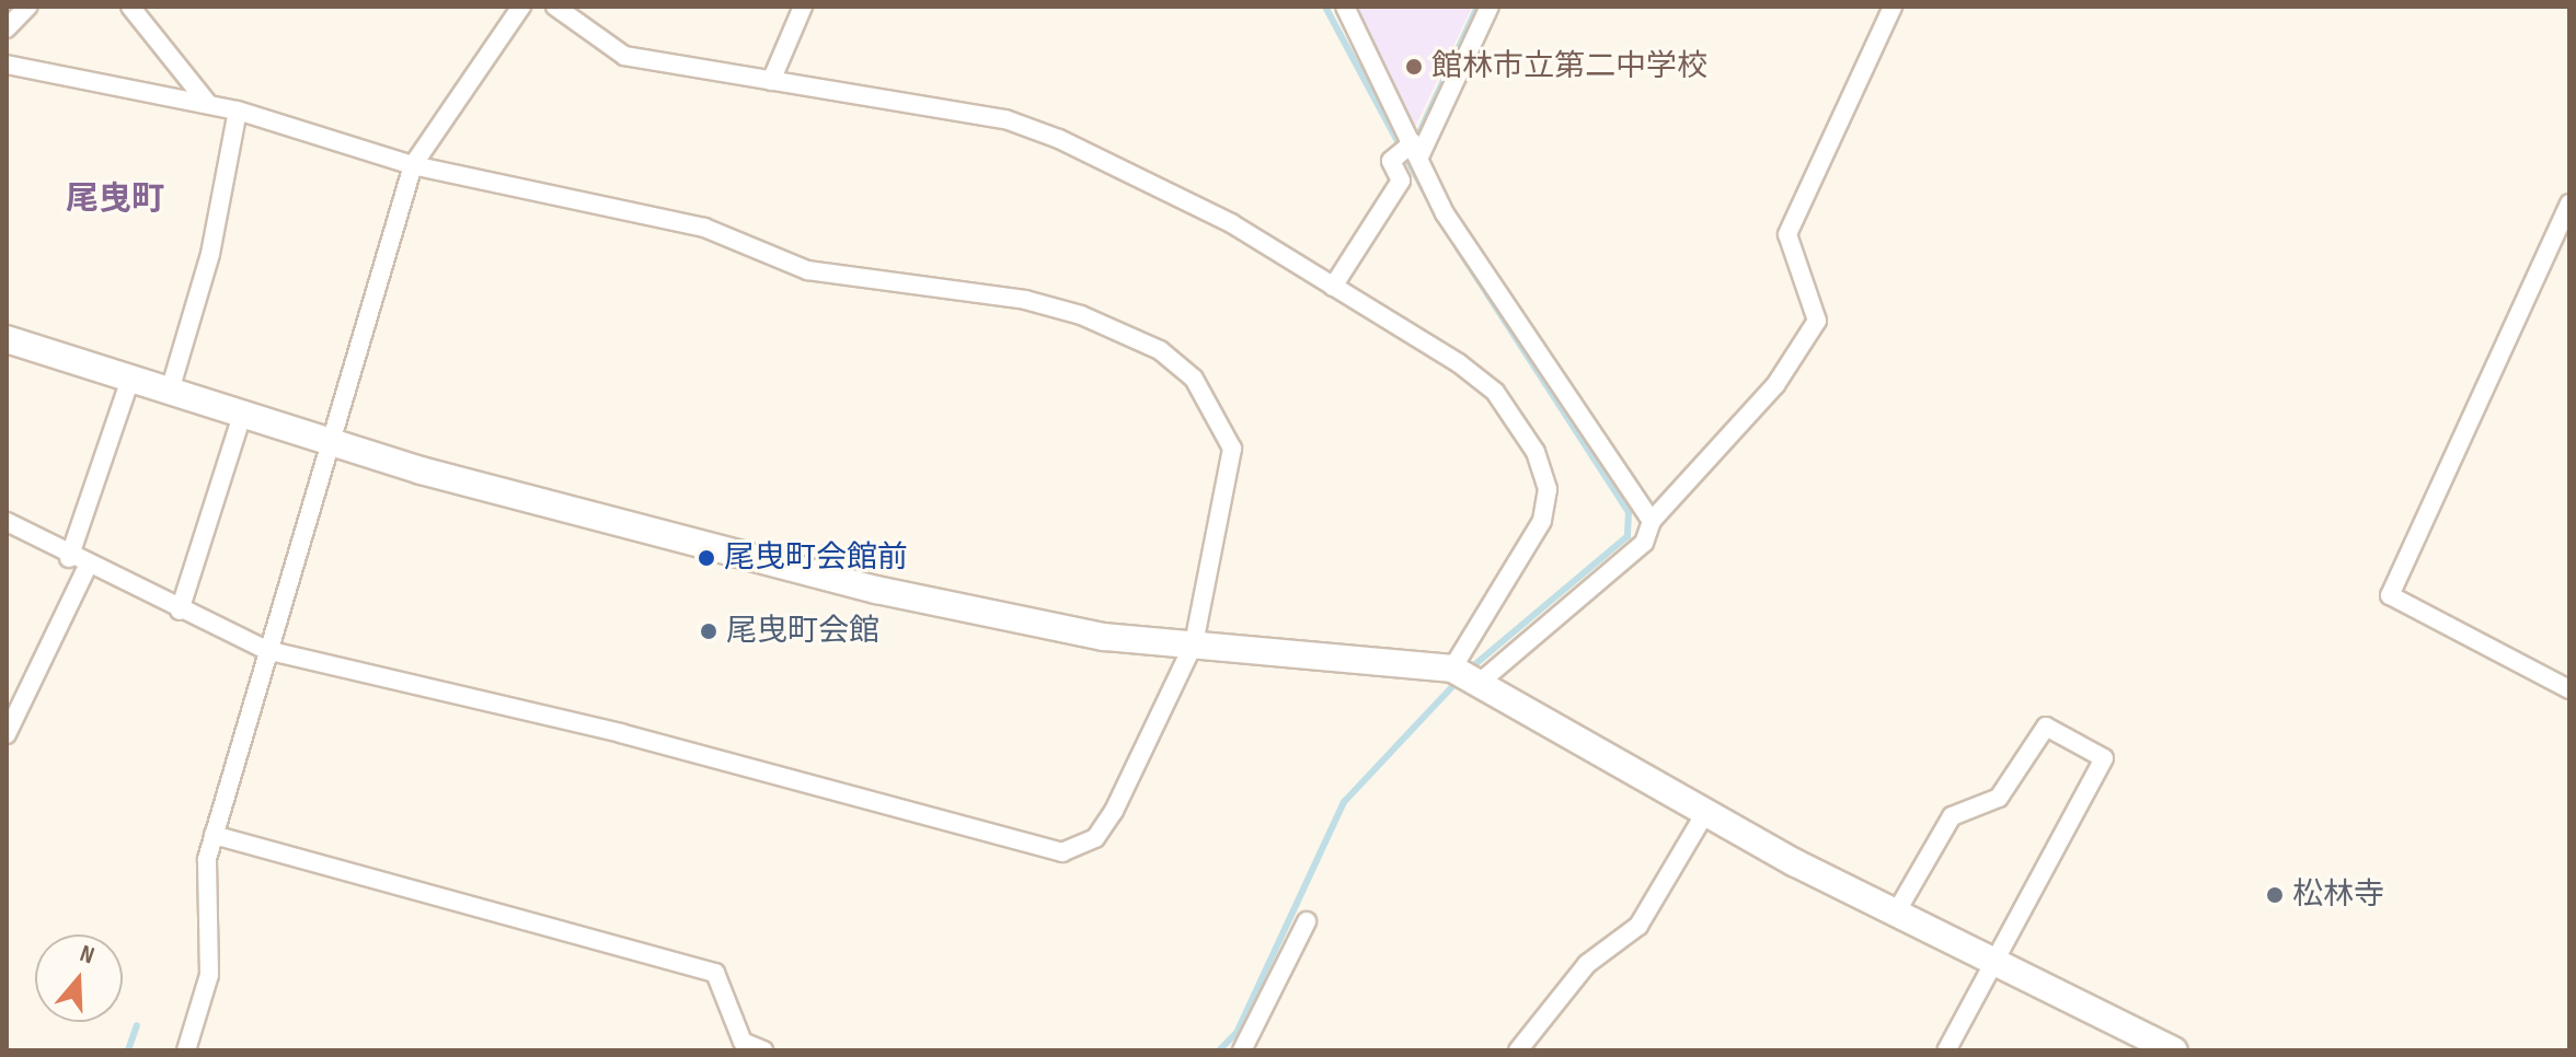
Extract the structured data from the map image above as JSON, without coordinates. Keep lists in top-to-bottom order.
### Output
{
  "districts": ["尾曳町"],
  "places": [
    "館林市立第二中学校",
    "尾曳町会館前",
    "尾曳町会館",
    "松林寺"
  ],
  "north": "top"
}
